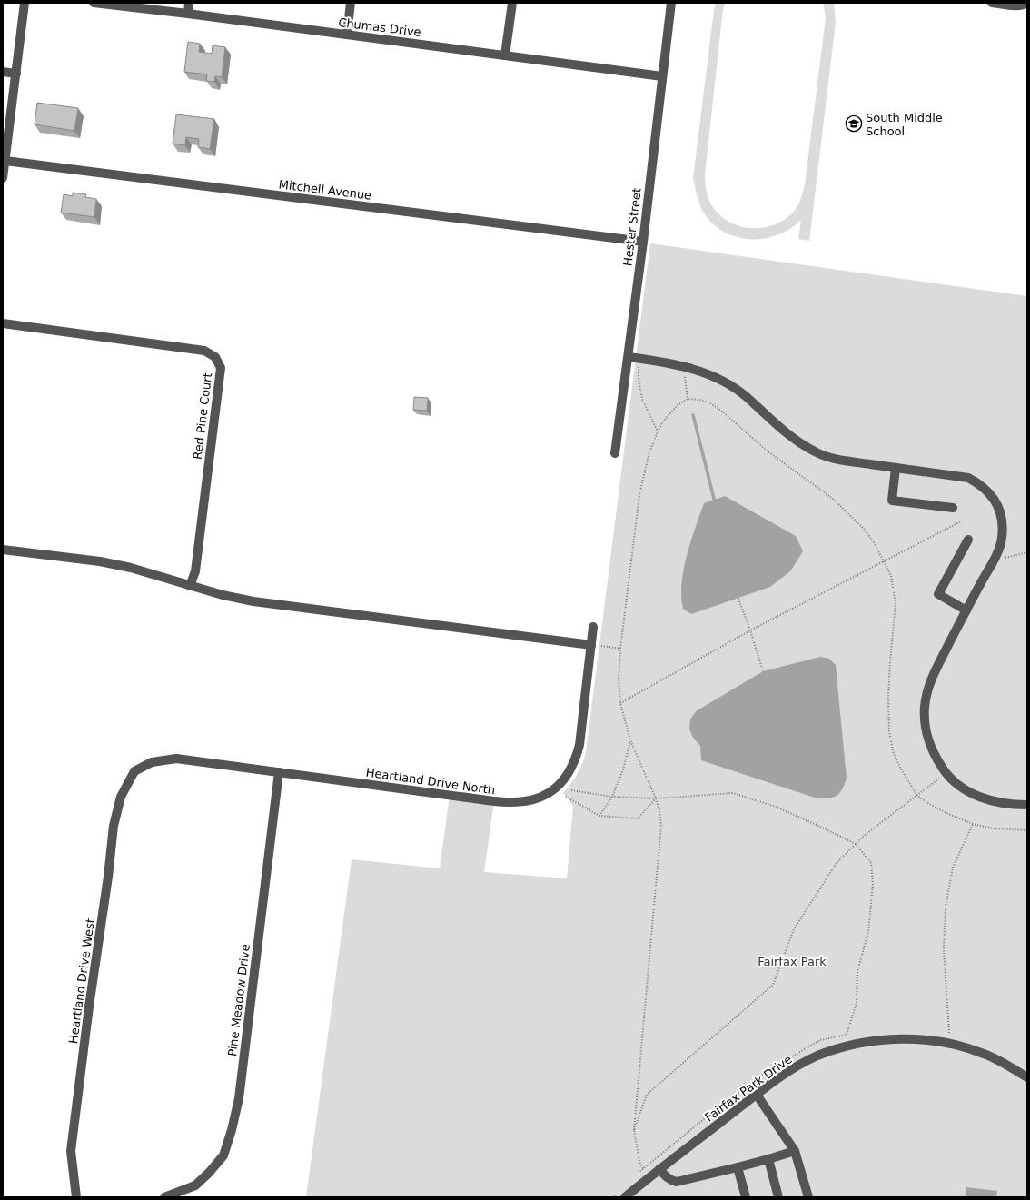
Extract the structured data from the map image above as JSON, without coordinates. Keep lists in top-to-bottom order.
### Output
{
  "streets": {
    "street": [
      "Chumas Drive",
      "Mitchell Avenue",
      "Hester Street",
      "Red Pine Court",
      "Heartland Drive North",
      "Heartland Drive West",
      "Pine Meadow Drive",
      "Fairfax Park Drive"
    ]
  },
  "crossings": [
    ["Chumas Drive", "Hester Street"],
    ["Mitchell Avenue", "Hester Street"],
    ["Heartland Drive North", "Heartland Drive West"],
    ["Heartland Drive North", "Pine Meadow Drive"]
  ],
  "parks": ["Fairfax Park"],
  "places": {
    "school or university": ["South Middle School"]
  }
}
